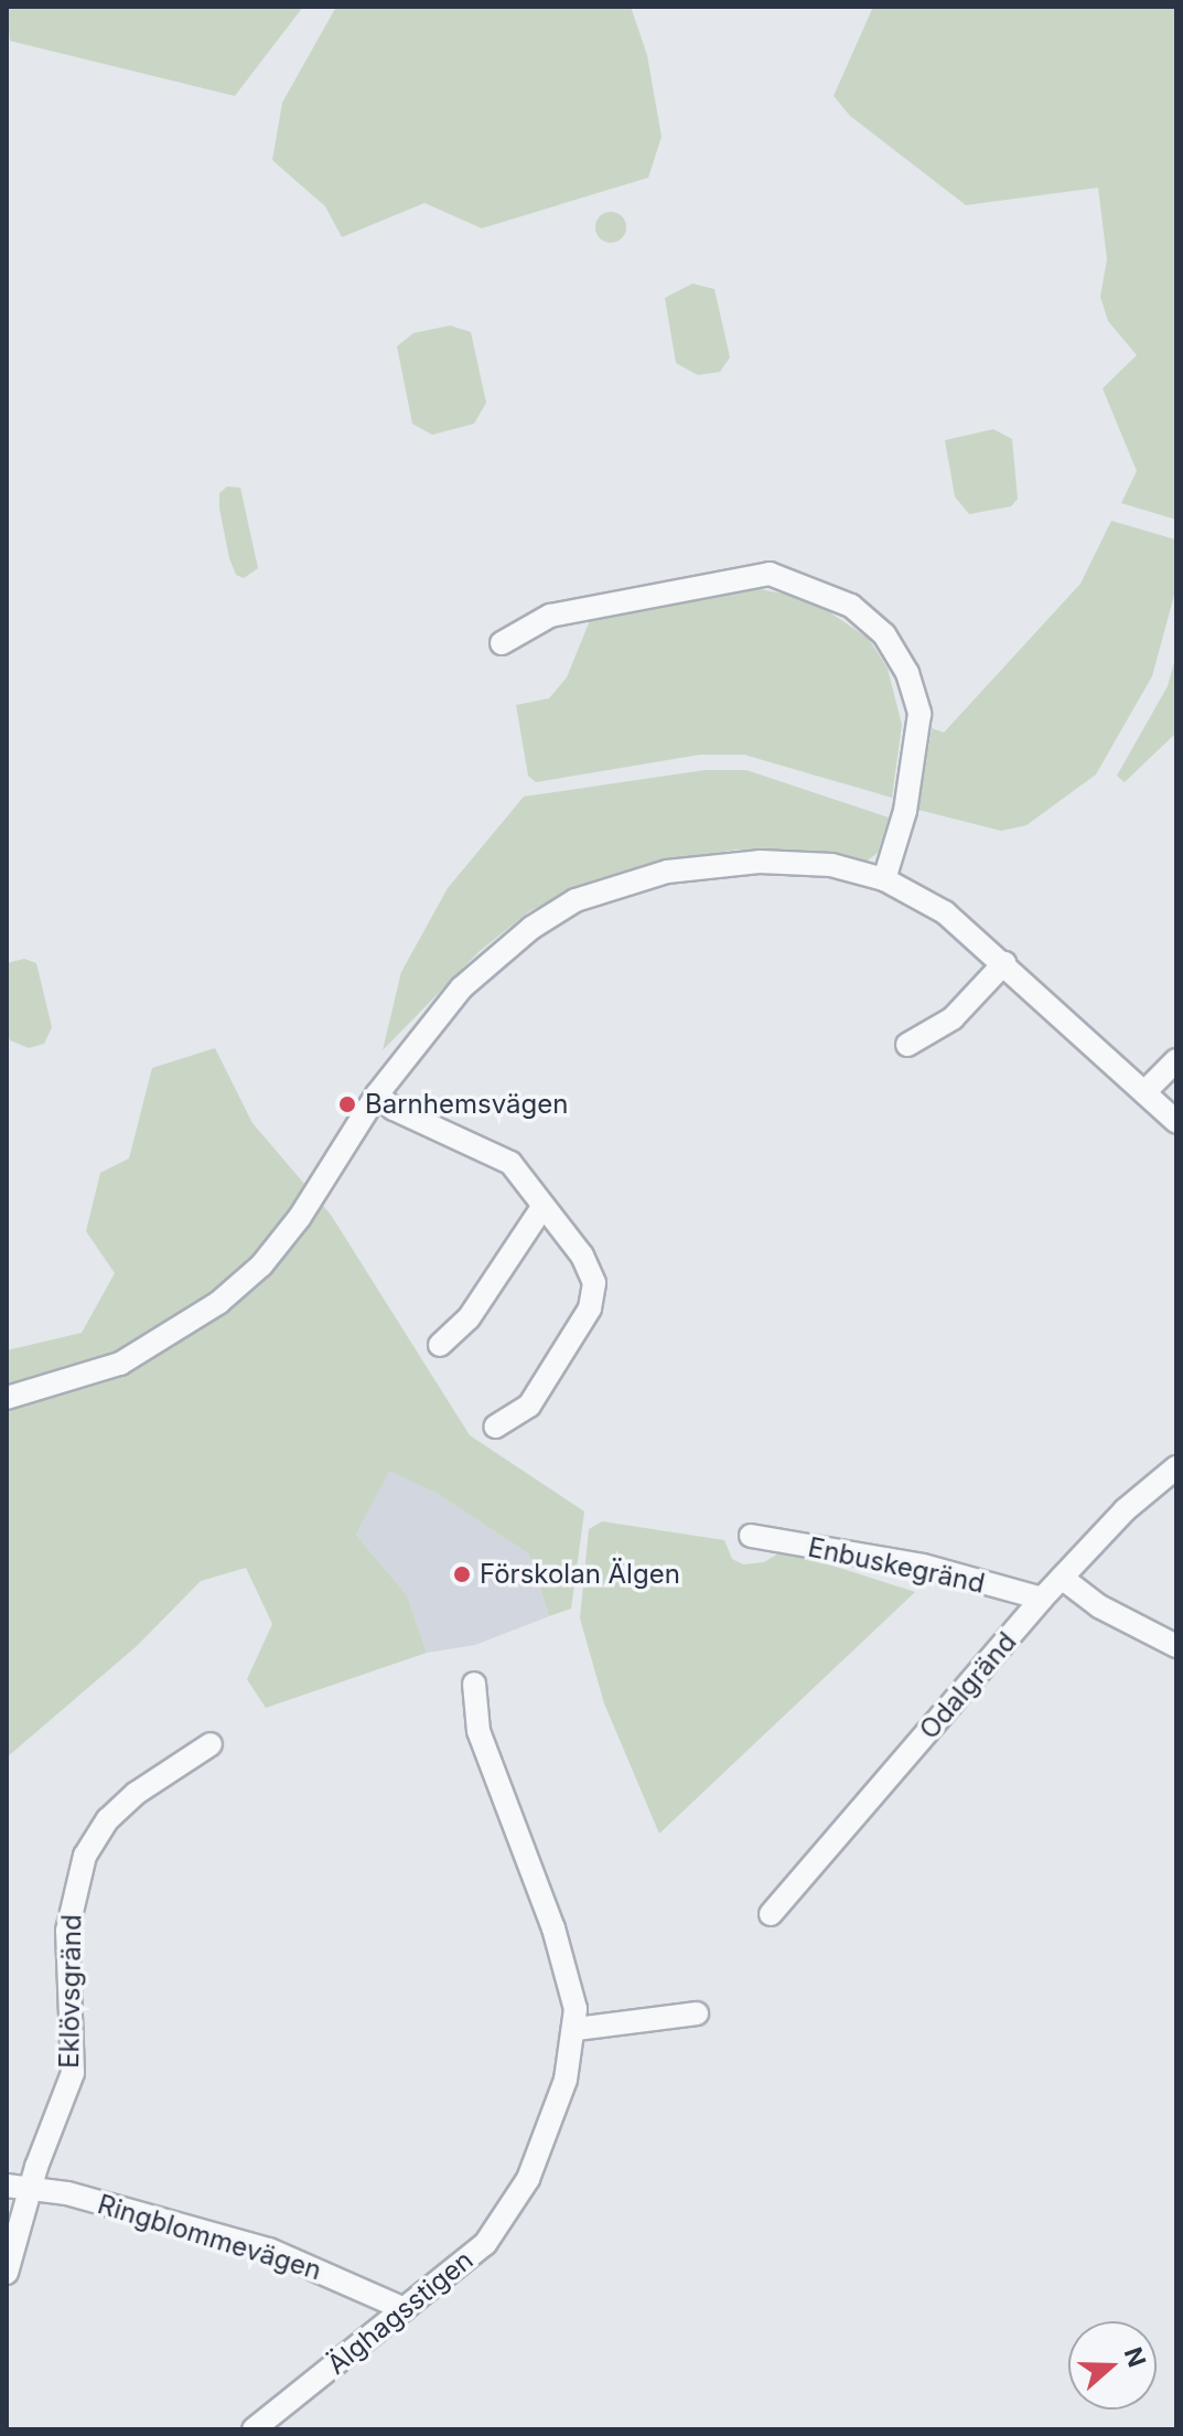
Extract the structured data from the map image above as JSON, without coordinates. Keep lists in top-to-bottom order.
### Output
{
  "streets": {
    "street": [
      "Enbuskegränd",
      "Odalgränd",
      "Eklövsgränd",
      "Ringblommevägen",
      "Älghagsstigen"
    ]
  },
  "crossings": [
    ["Enbuskegränd", "Odalgränd"],
    ["Eklövsgränd", "Ringblommevägen"],
    ["Ringblommevägen", "Älghagsstigen"]
  ],
  "places": ["Barnhemsvägen", "Förskolan Älgen"],
  "north": "right"
}
